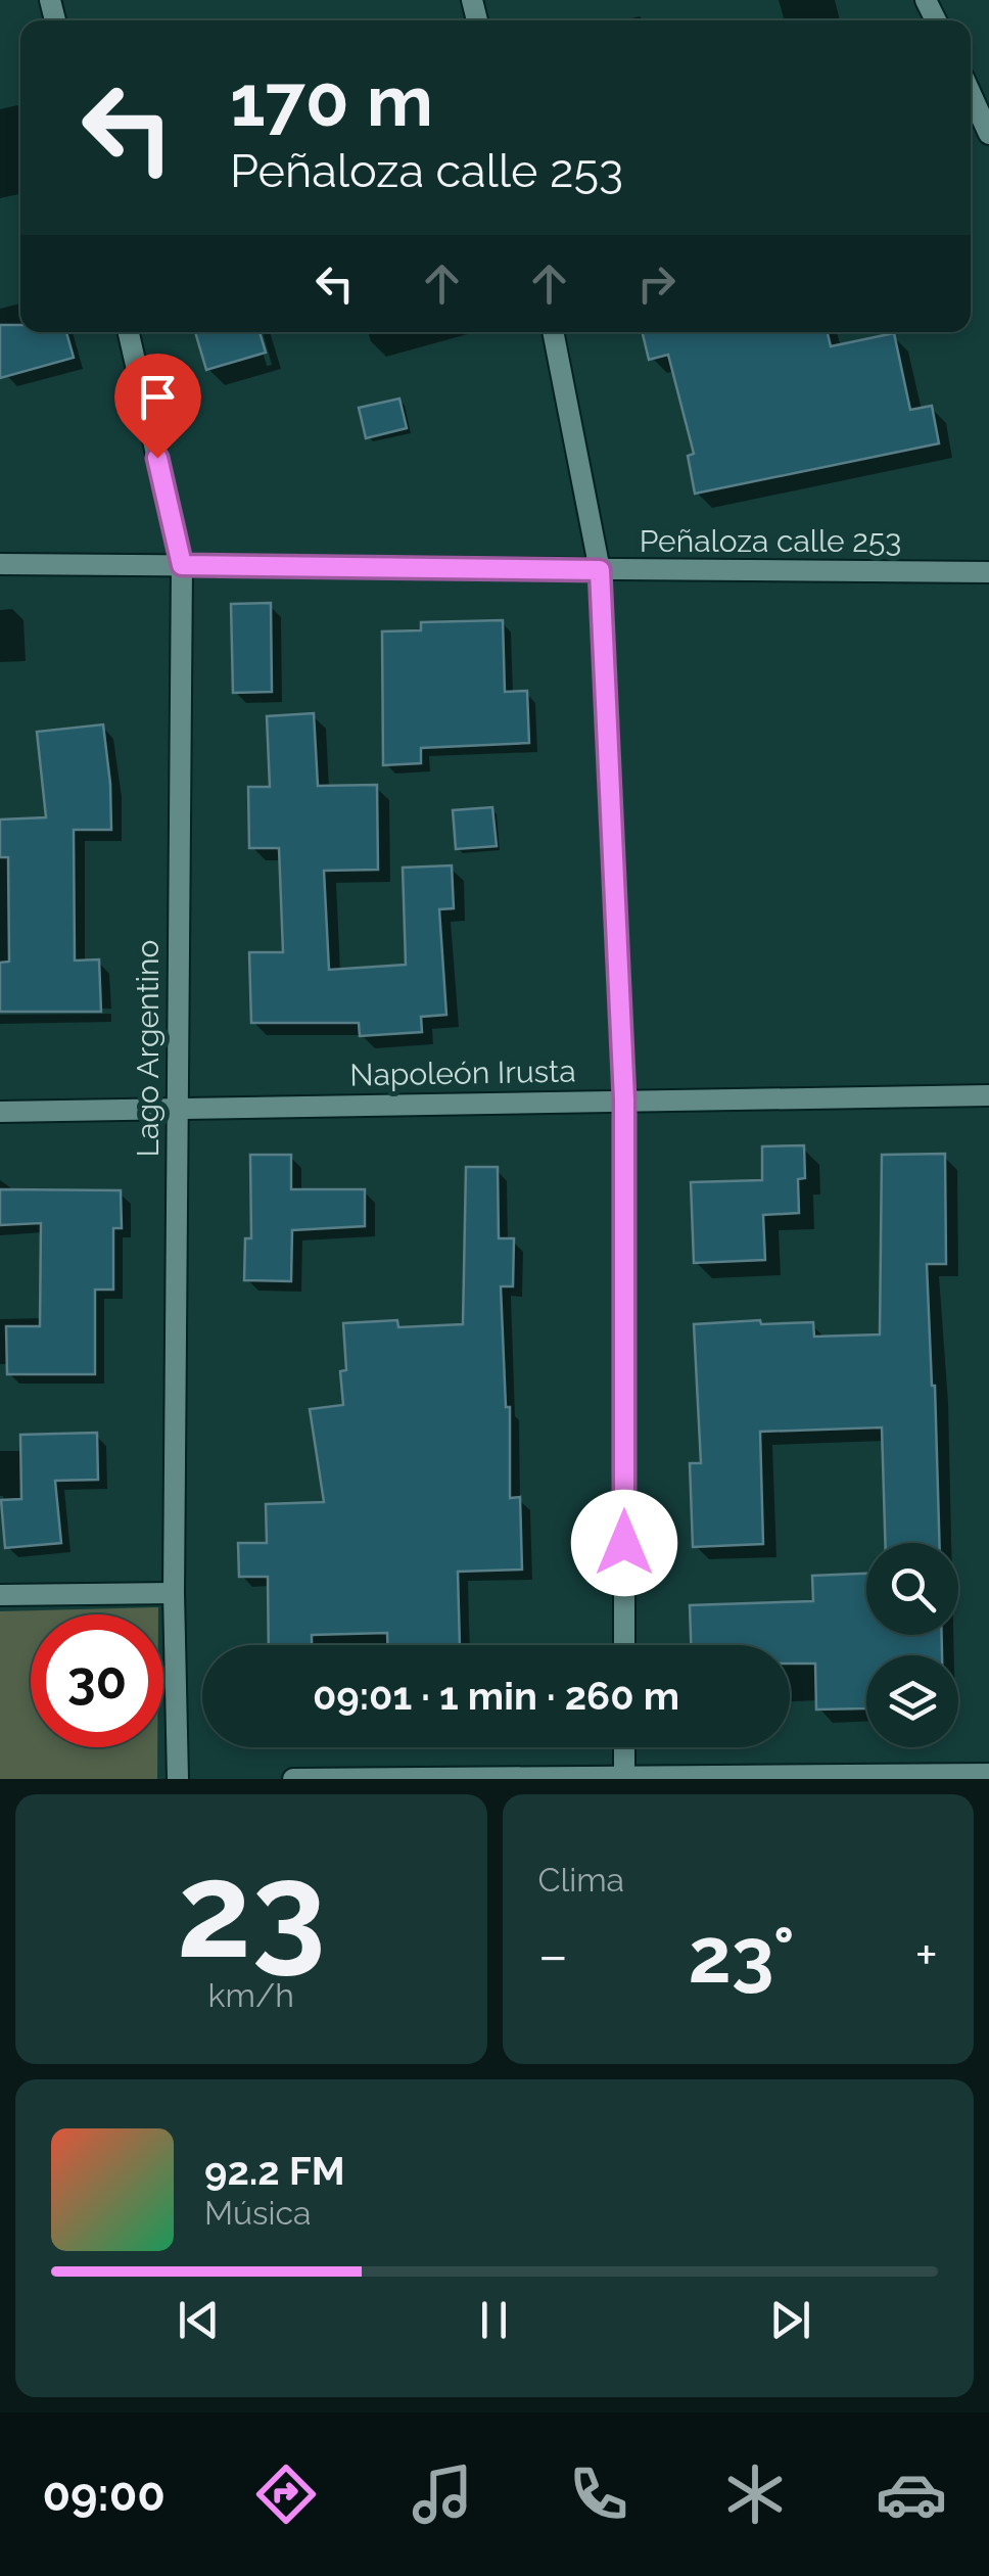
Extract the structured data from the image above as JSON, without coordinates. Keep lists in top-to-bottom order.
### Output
{
  "streets": {
    "street": ["Peñaloza calle 253", "Lago Argentino", "Napoleón Irusta"]
  },
  "crossings": [
    ["Peñaloza calle 253", "Lago Argentino"],
    ["Lago Argentino", "Napoleón Irusta"]
  ],
  "page": {
    "turn": ["170 m", "Peñaloza calle 253"],
    "limit": "30",
    "trip": "09:01 · 1 min · 260 m",
    "tile": [
      ["23", "km/h"],
      "Clima"
    ],
    "heat": ["−", "23°", "+"],
    "song": ["92.2 FM", "Música"],
    "tabs": "09:00"
  }
}
